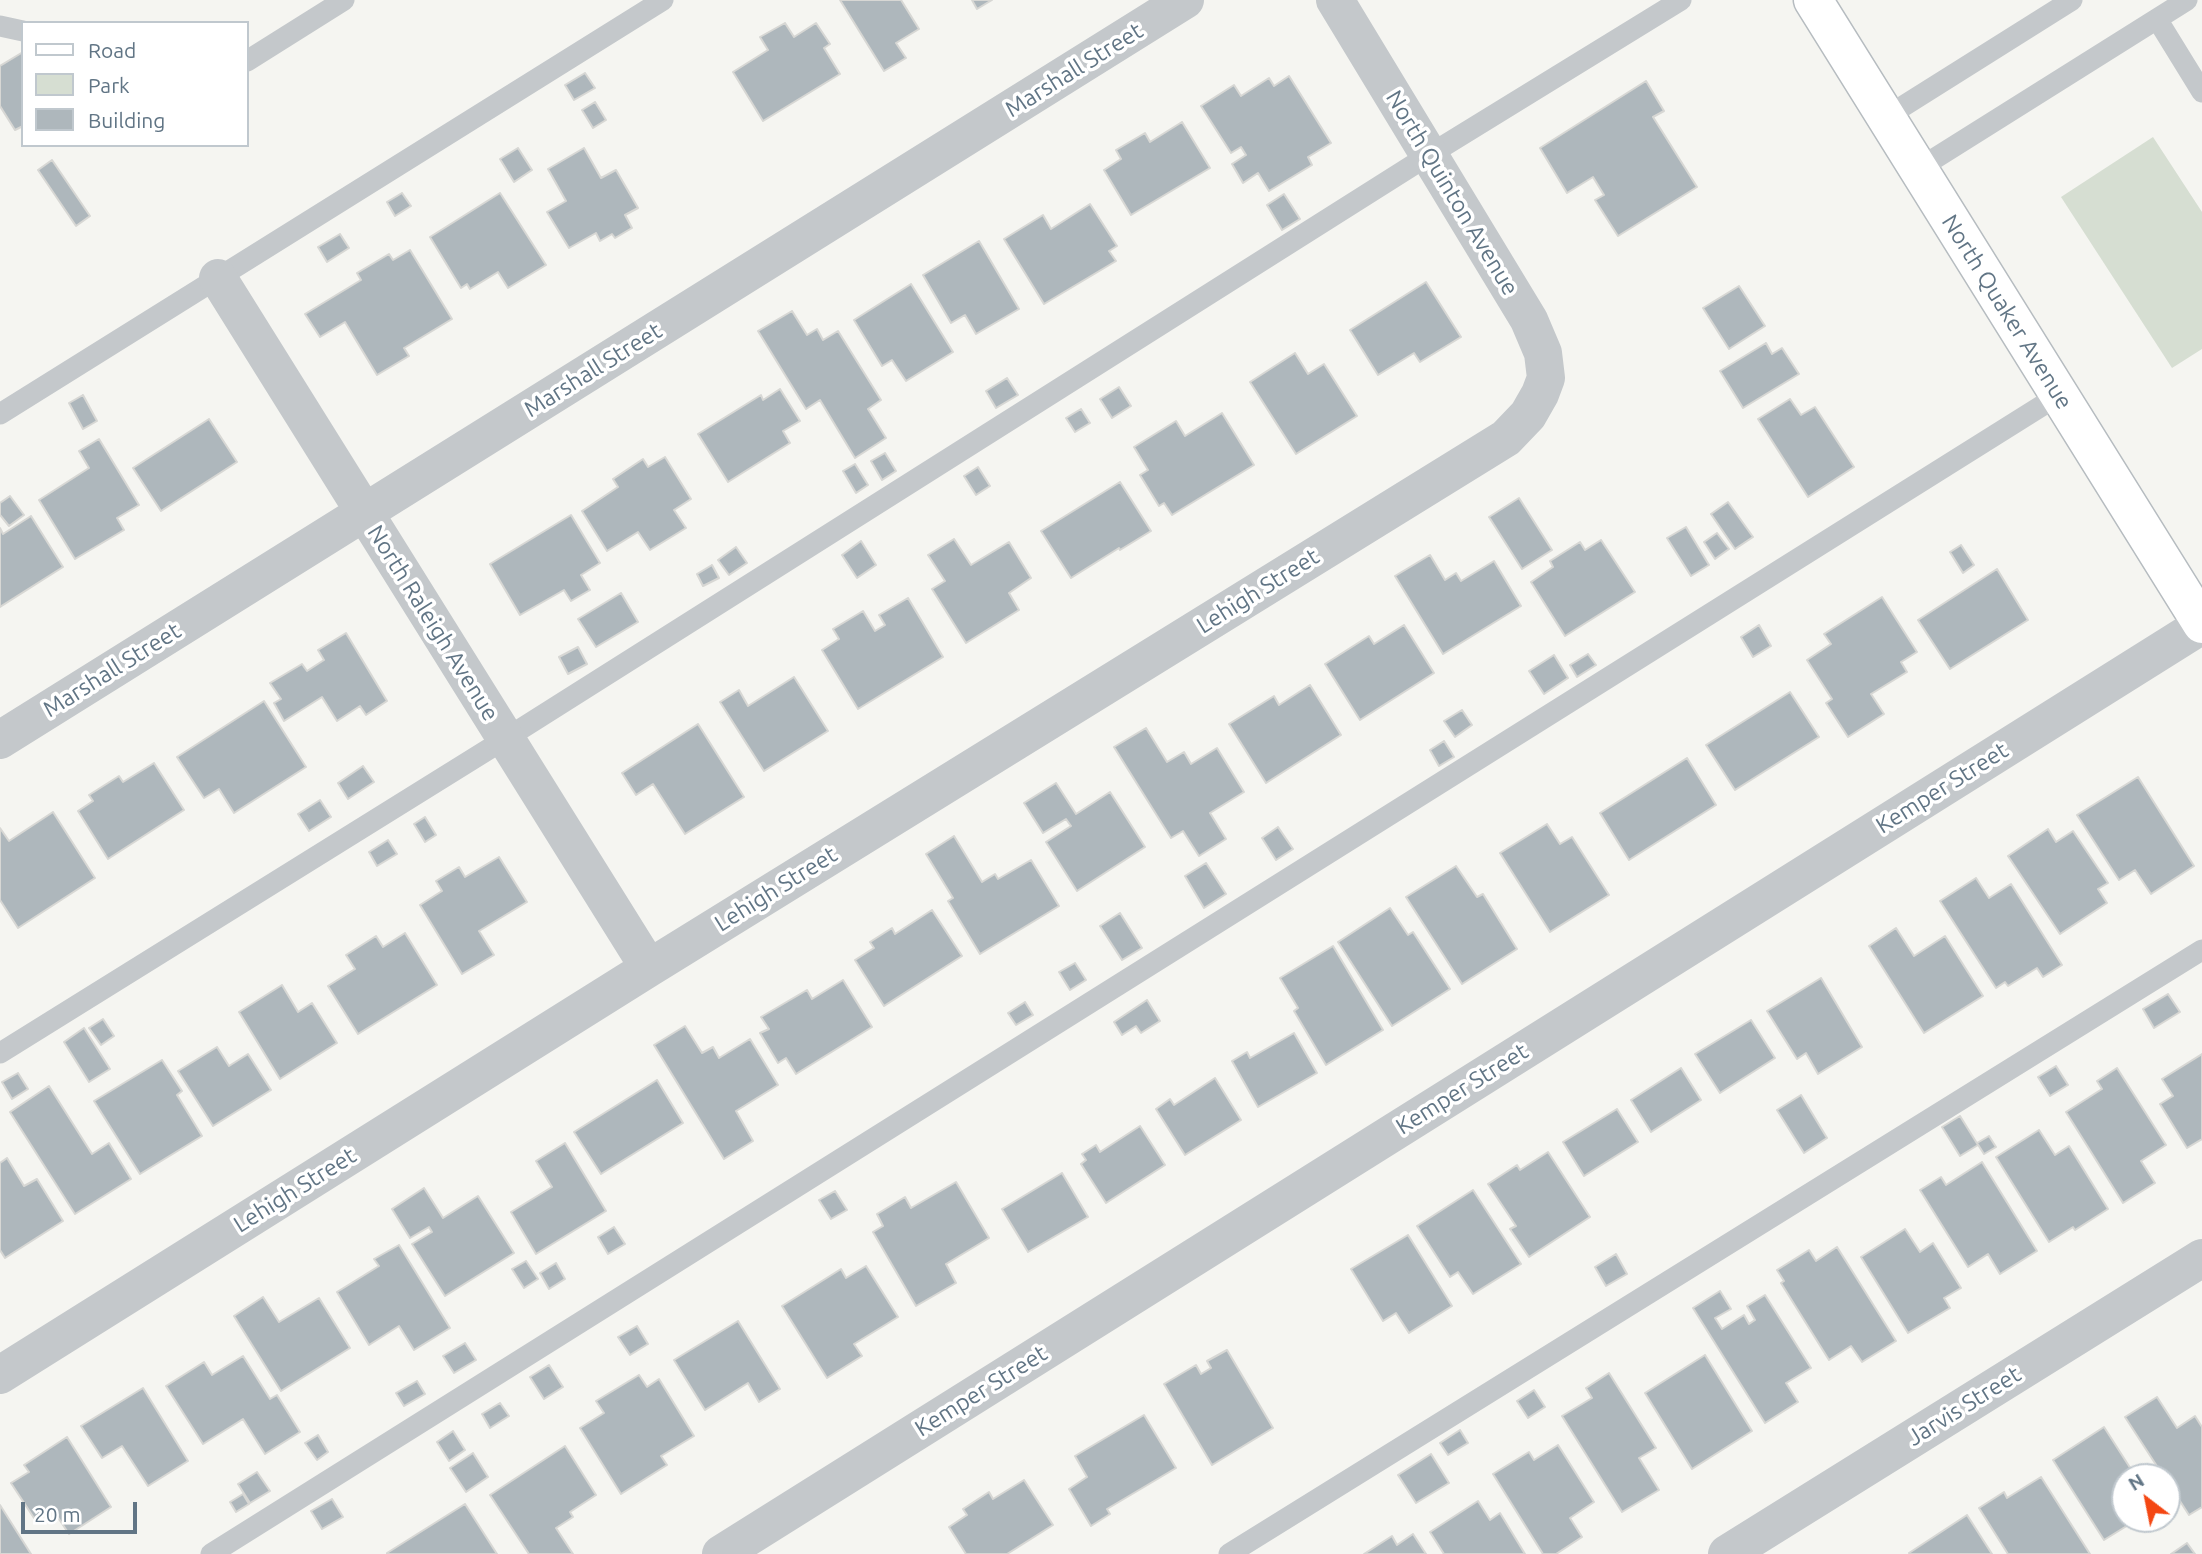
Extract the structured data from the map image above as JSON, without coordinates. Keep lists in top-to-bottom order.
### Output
{
  "streets": {
    "main road": ["North Quaker Avenue"],
    "street": [
      "Marshall Street",
      "North Quinton Avenue",
      "Lehigh Street",
      "North Raleigh Avenue",
      "Kemper Street",
      "Jarvis Street"
    ]
  },
  "crossings": [
    ["Marshall Street", "North Raleigh Avenue"],
    ["North Quinton Avenue", "Lehigh Street"],
    ["North Quaker Avenue", "Kemper Street"],
    ["Lehigh Street", "North Raleigh Avenue"]
  ],
  "legend": ["Road", "Park", "Building"],
  "scale_bar": "20 m",
  "north": "top left"
}
